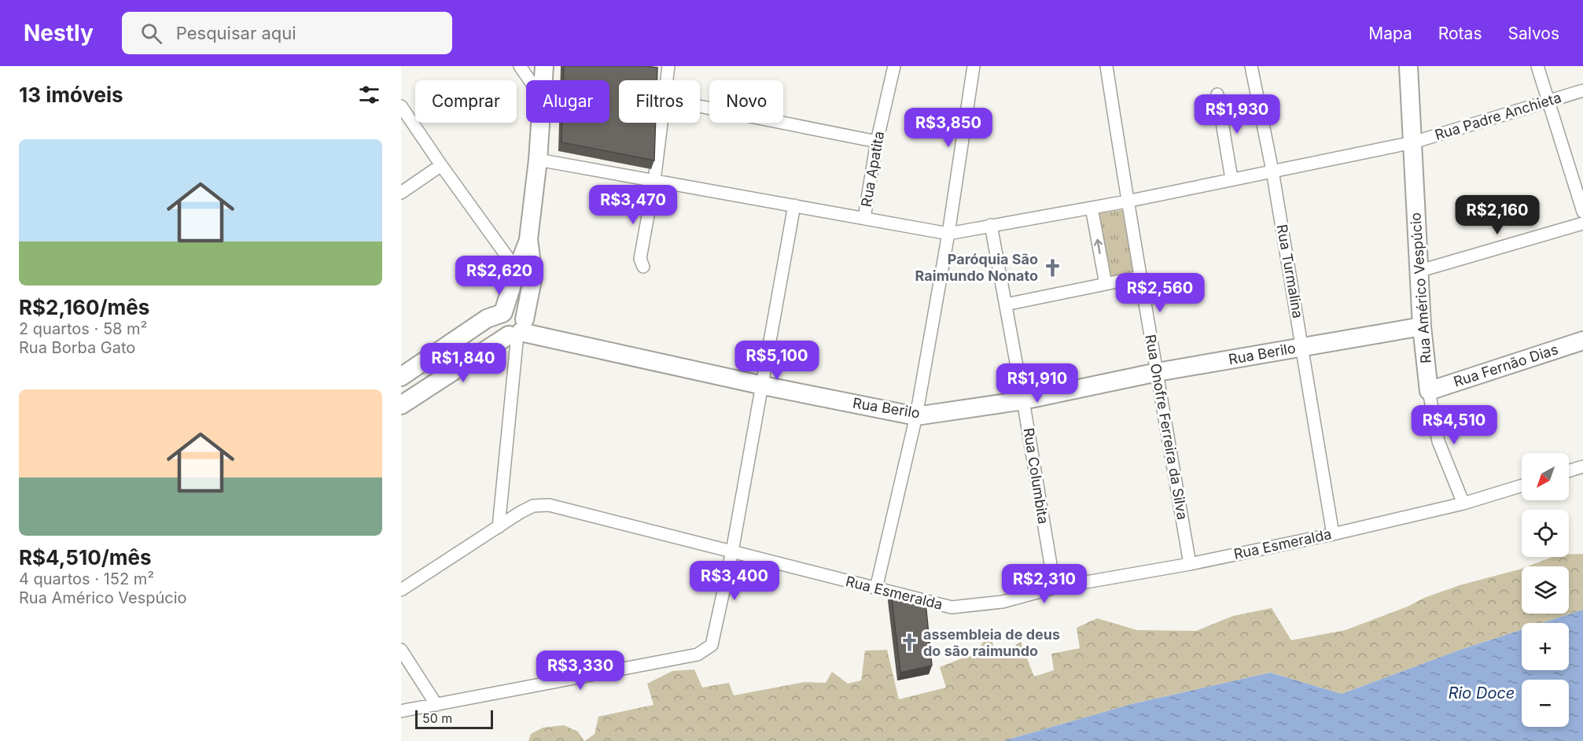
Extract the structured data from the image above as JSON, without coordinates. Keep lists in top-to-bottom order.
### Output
{
  "streets": {
    "street": [
      "Rua Padre Anchieta",
      "Rua Apatita",
      "Rua Turmalina",
      "Rua Américo Vespúcio",
      "Rua Berilo",
      "Rua Fernão Dias",
      "Rua Onofre Ferreira da Silva",
      "Rua Columbita",
      "Rua Esmeralda"
    ]
  },
  "crossings": [
    ["Rua Padre Anchieta", "Rua Turmalina"],
    ["Rua Padre Anchieta", "Rua Américo Vespúcio"],
    ["Rua Padre Anchieta", "Rua Onofre Ferreira da Silva"],
    ["Rua Padre Anchieta", "Rua Columbita"],
    ["Rua Turmalina", "Rua Berilo"],
    ["Rua Turmalina", "Rua Esmeralda"],
    ["Rua Américo Vespúcio", "Rua Berilo"],
    ["Rua Américo Vespúcio", "Rua Fernão Dias"],
    ["Rua Américo Vespúcio", "Rua Esmeralda"],
    ["Rua Berilo", "Rua Onofre Ferreira da Silva"],
    ["Rua Berilo", "Rua Columbita"],
    ["Rua Onofre Ferreira da Silva", "Rua Esmeralda"],
    ["Rua Columbita", "Rua Esmeralda"]
  ],
  "water": ["Rio Doce"],
  "places": {
    "church": ["Paróquia São Raimundo Nonato", "assembleia de deus do são raimundo"]
  },
  "scale_bar": "50 m",
  "north": "bottom left",
  "page": {
    "header": "Nestly",
    "search": "Pesquisar aqui",
    "nav": ["Mapa", "Rotas", "Salvos"],
    "heading": "13 imóveis",
    "chip": [
      "Comprar",
      "Alugar",
      "Filtros",
      "Novo"
    ],
    "price": [
      "R$1,930",
      "R$3,850",
      "R$3,470",
      "R$2,160",
      "R$2,620",
      "R$2,560",
      "R$5,100",
      "R$1,840",
      "R$1,910",
      "R$4,510",
      "R$3,400",
      "R$2,310",
      "R$3,330"
    ],
    "list": [
      {
        "name": "R$2,160/mês",
        "note": "2 quartos · 58 m² · Rua Borba Gato"
      },
      {
        "name": "R$4,510/mês",
        "note": "4 quartos · 152 m² · Rua Américo Vespúcio"
      }
    ],
    "map_buttons": ["+", "−"],
    "scale": "50 m"
  }
}
